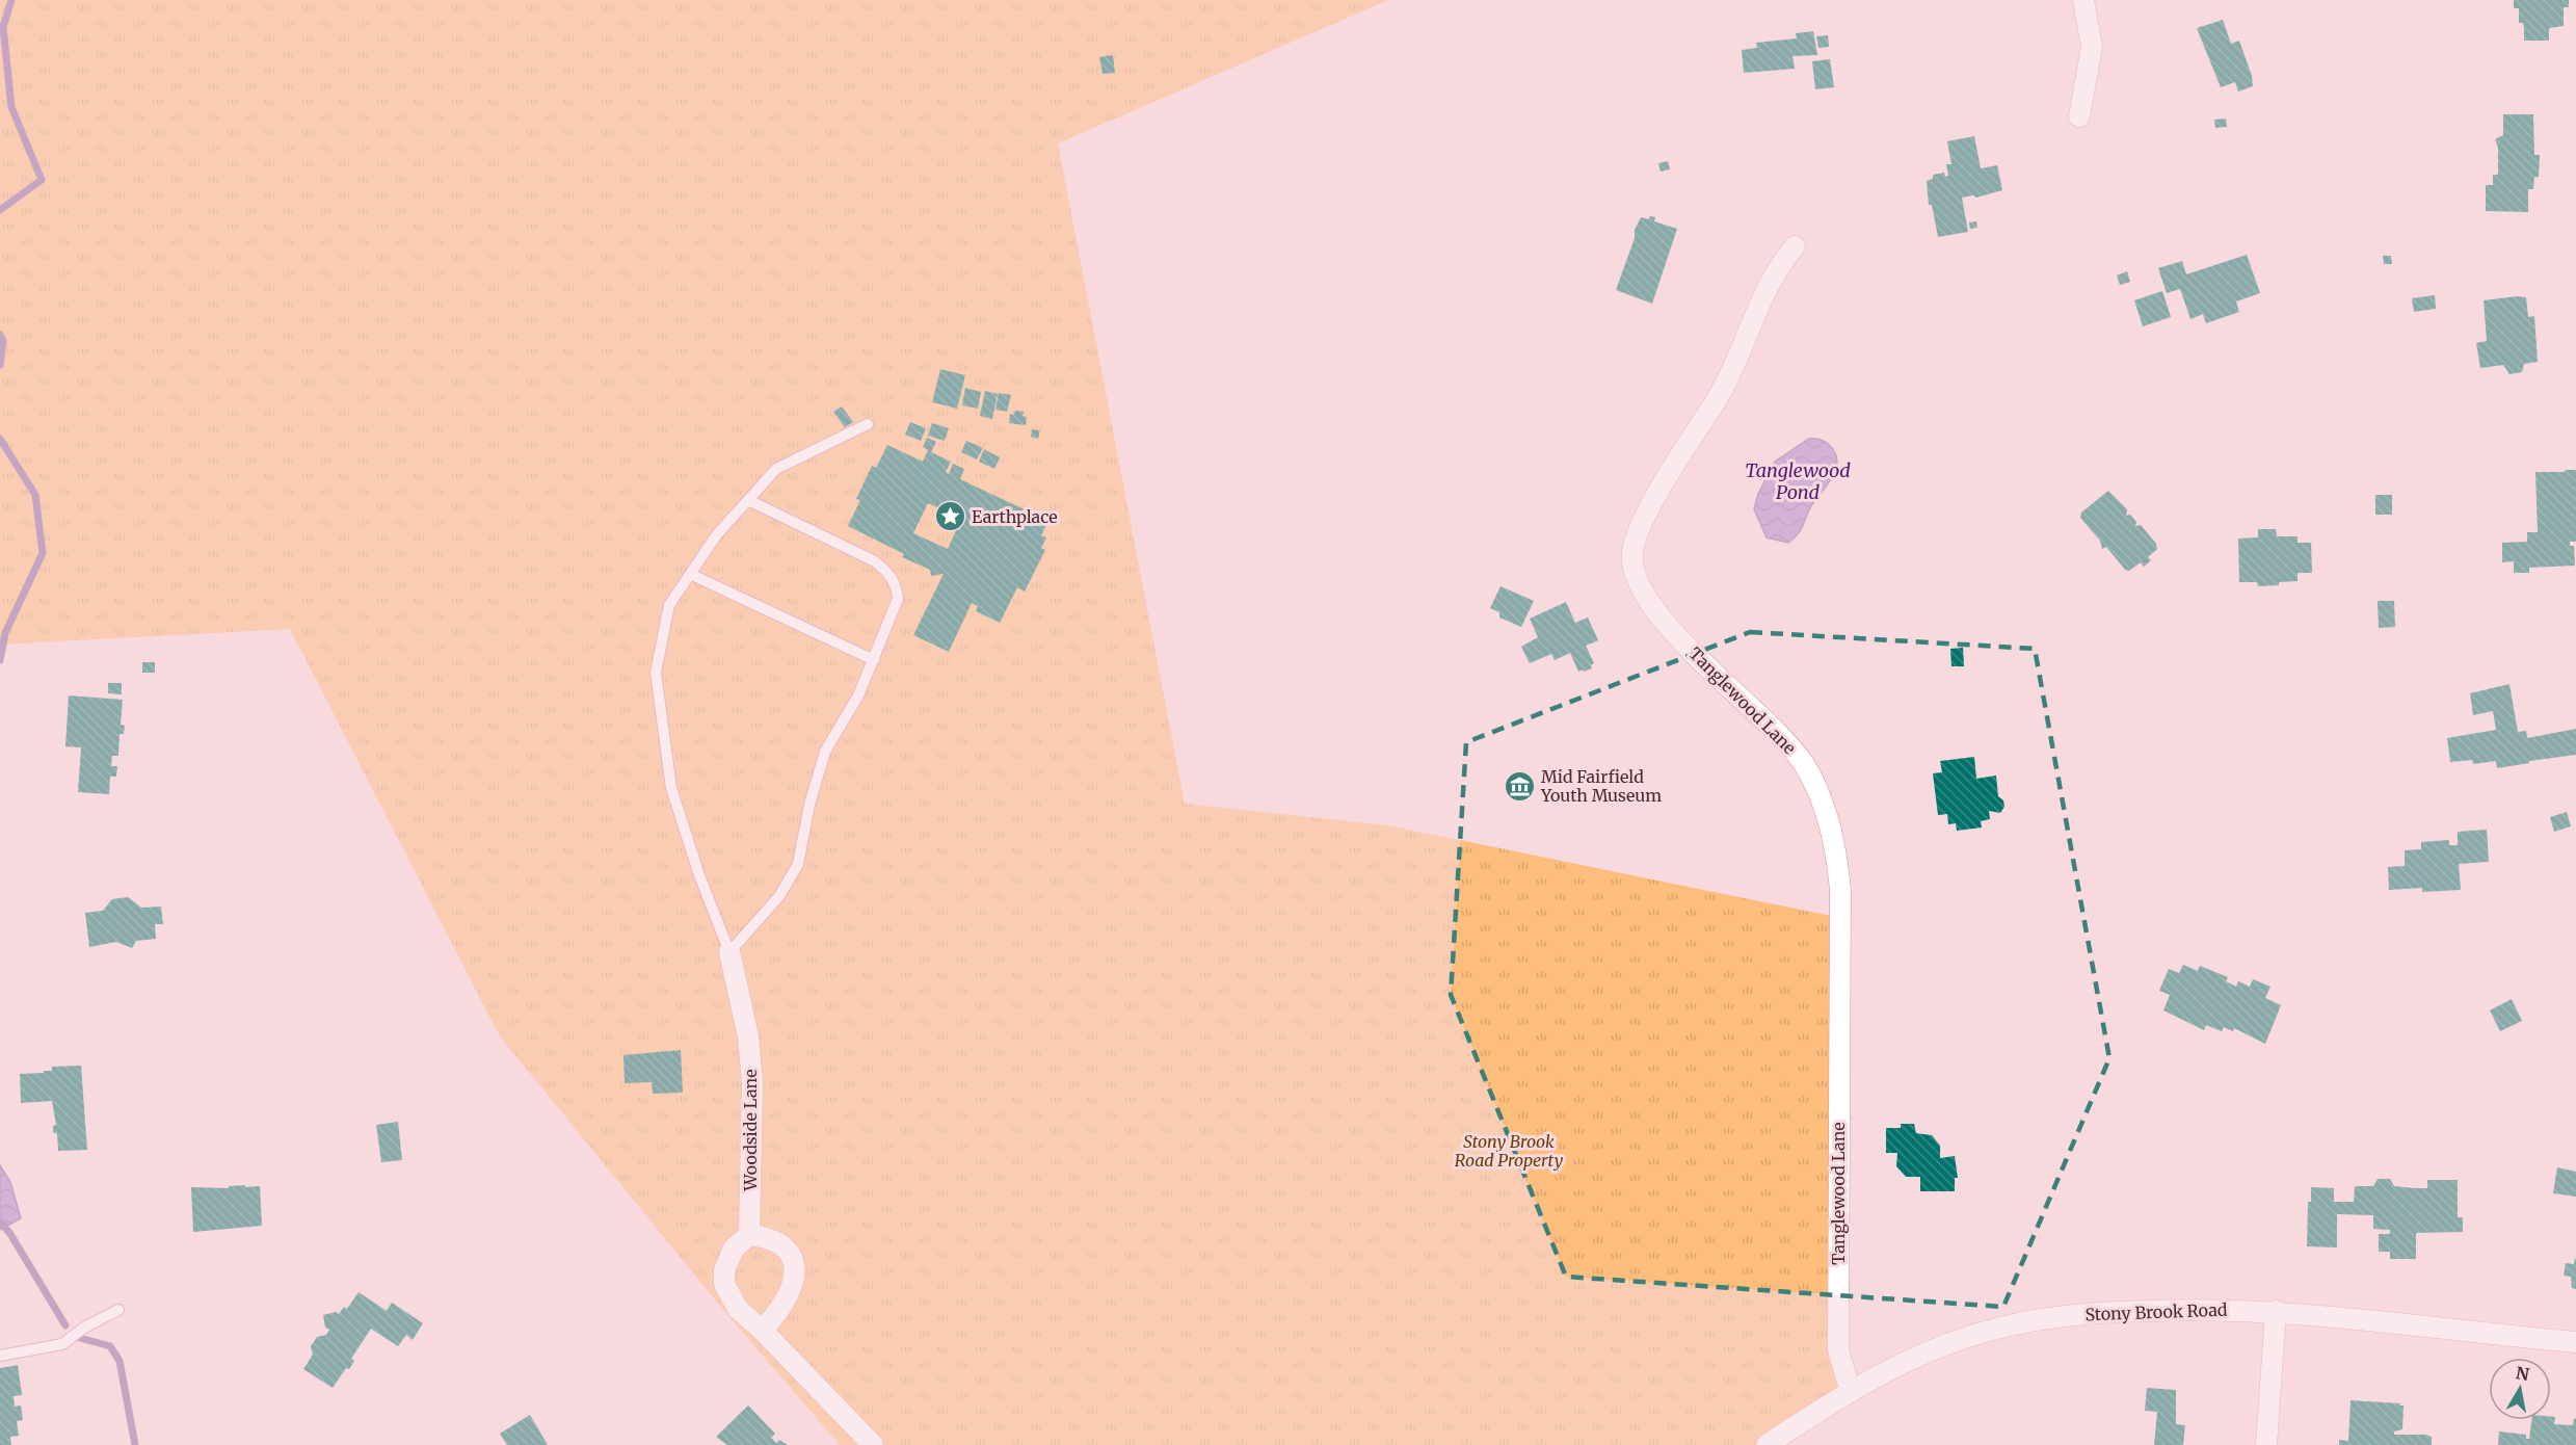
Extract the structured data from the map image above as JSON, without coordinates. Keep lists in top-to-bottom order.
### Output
{
  "streets": {
    "street": ["Tanglewood Lane", "Woodside Lane", "Stony Brook Road"]
  },
  "crossings": [
    ["Tanglewood Lane", "Stony Brook Road"]
  ],
  "water": ["Tanglewood Pond"],
  "parks": ["Stony Brook Road Property"],
  "places": {
    "place": ["Earthplace"],
    "museum": ["Mid Fairfield Youth Museum"]
  },
  "north": "top"
}
